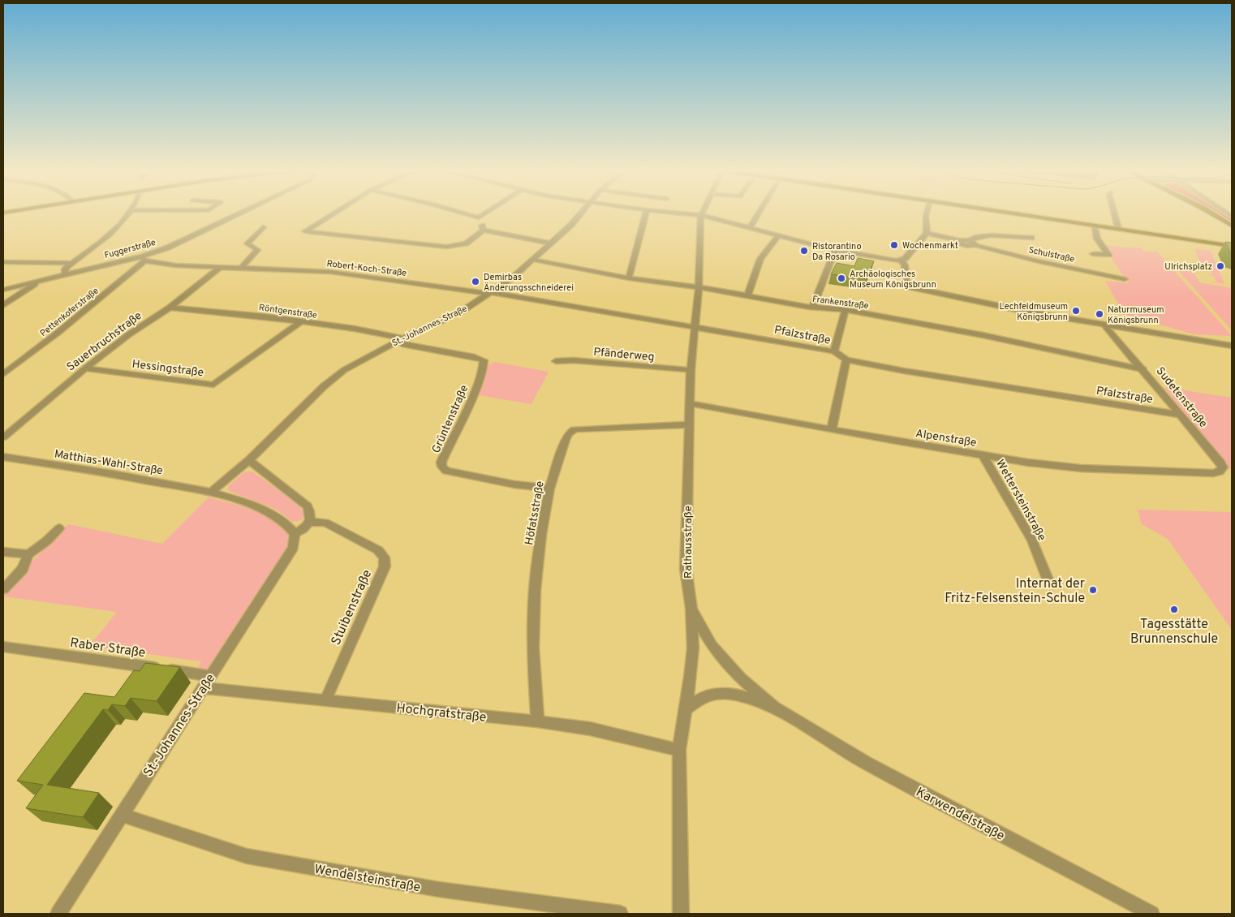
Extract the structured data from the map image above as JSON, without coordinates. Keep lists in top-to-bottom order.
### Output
{
  "streets": {
    "street": [
      "Fuggerstraße",
      "Schulstraße",
      "Robert-Koch-Straße",
      "Frankenstraße",
      "Röntgenstraße",
      "Pettenkoferstraße",
      "St.-Johannes-Straße",
      "Pfalzstraße",
      "Sauerbruchstraße",
      "Pfänderweg",
      "Hessingstraße",
      "Sudetenstraße",
      "Grüntenstraße",
      "Alpenstraße",
      "Matthias-Wahl-Straße",
      "Wettersteinstraße",
      "Höfatsstraße",
      "Rathausstraße",
      "Stuibenstraße",
      "Raber Straße",
      "Hochgratstraße",
      "Karwendelstraße",
      "Wendelsteinstraße"
    ]
  },
  "crossings": [
    ["Fuggerstraße", "Robert-Koch-Straße"],
    ["Fuggerstraße", "Pettenkoferstraße"],
    ["Robert-Koch-Straße", "Pettenkoferstraße"],
    ["Robert-Koch-Straße", "St.-Johannes-Straße"],
    ["Robert-Koch-Straße", "Pfalzstraße"],
    ["Robert-Koch-Straße", "Sauerbruchstraße"],
    ["Frankenstraße", "St.-Johannes-Straße"],
    ["Frankenstraße", "Sudetenstraße"],
    ["Frankenstraße", "Rathausstraße"],
    ["Röntgenstraße", "St.-Johannes-Straße"],
    ["Röntgenstraße", "Sauerbruchstraße"],
    ["Röntgenstraße", "Hessingstraße"],
    ["Röntgenstraße", "Grüntenstraße"],
    ["St.-Johannes-Straße", "Pfalzstraße"],
    ["St.-Johannes-Straße", "Grüntenstraße"],
    ["St.-Johannes-Straße", "Matthias-Wahl-Straße"],
    ["St.-Johannes-Straße", "Raber Straße"],
    ["St.-Johannes-Straße", "Hochgratstraße"],
    ["St.-Johannes-Straße", "Wendelsteinstraße"],
    ["Pfalzstraße", "Sudetenstraße"],
    ["Pfalzstraße", "Rathausstraße"],
    ["Sauerbruchstraße", "Hessingstraße"],
    ["Pfänderweg", "Rathausstraße"],
    ["Sudetenstraße", "Alpenstraße"],
    ["Grüntenstraße", "Höfatsstraße"],
    ["Alpenstraße", "Wettersteinstraße"],
    ["Alpenstraße", "Rathausstraße"],
    ["Höfatsstraße", "Rathausstraße"],
    ["Höfatsstraße", "Hochgratstraße"],
    ["Rathausstraße", "Hochgratstraße"],
    ["Rathausstraße", "Karwendelstraße"],
    ["Stuibenstraße", "Hochgratstraße"]
  ],
  "places": [
    "Wochenmarkt",
    "Ristorantino Da Rosario",
    "Ulrichsplatz",
    "Archäologisches Museum Königsbrunn",
    "Demirbas Änderungsschneiderei",
    "Lechfeldmuseum Königsbrunn",
    "Naturmuseum Königsbrunn",
    "Internat der Fritz-Felsenstein-Schule",
    "Tagesstätte Brunnenschule"
  ]
}
